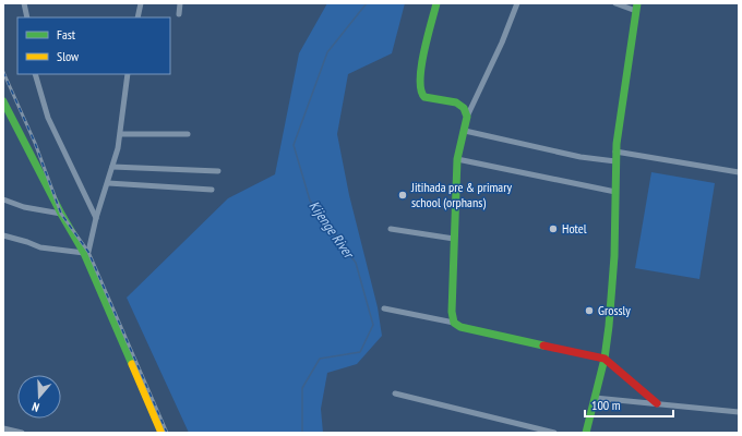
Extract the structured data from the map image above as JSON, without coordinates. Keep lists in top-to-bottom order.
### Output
{
  "water": ["Kijenge River"],
  "places": ["Jitihada pre & primary school (orphans)", "Hotel", "Grossly"],
  "legend": ["Fast", "Slow"],
  "scale_bar": "100 m",
  "north": "bottom"
}
